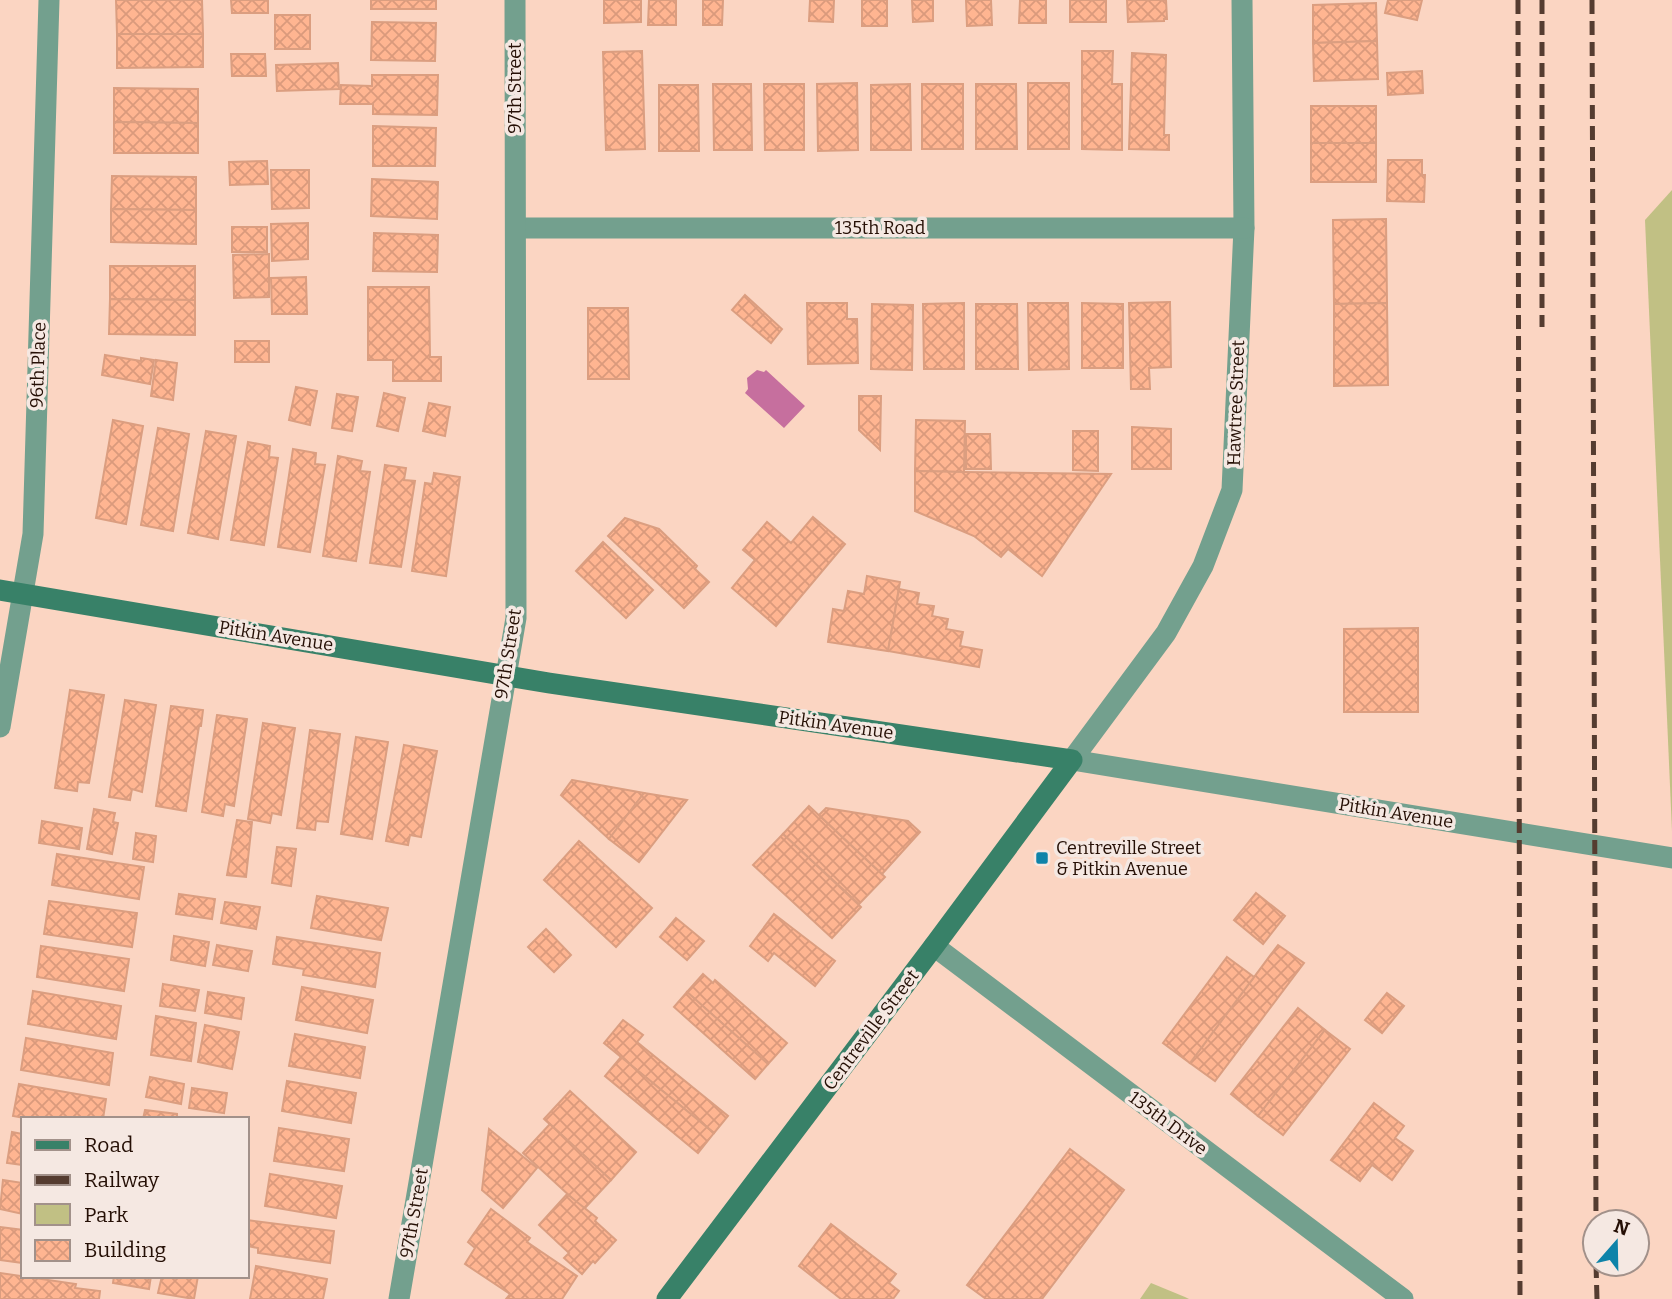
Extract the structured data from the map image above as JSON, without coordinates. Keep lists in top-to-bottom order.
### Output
{
  "streets": {
    "street": [
      "97th Street",
      "135th Road",
      "96th Place",
      "Hawtree Street",
      "Pitkin Avenue",
      "Centreville Street",
      "135th Drive"
    ]
  },
  "crossings": [
    ["97th Street", "135th Road"],
    ["97th Street", "Pitkin Avenue"],
    ["135th Road", "Hawtree Street"],
    ["96th Place", "Pitkin Avenue"],
    ["Hawtree Street", "Pitkin Avenue"],
    ["Hawtree Street", "Centreville Street"],
    ["Pitkin Avenue", "Centreville Street"],
    ["Centreville Street", "135th Drive"]
  ],
  "places": {
    "transit": ["Centreville Street & Pitkin Avenue"]
  },
  "legend": [
    "Road",
    "Railway",
    "Park",
    "Building"
  ],
  "north": "top"
}
